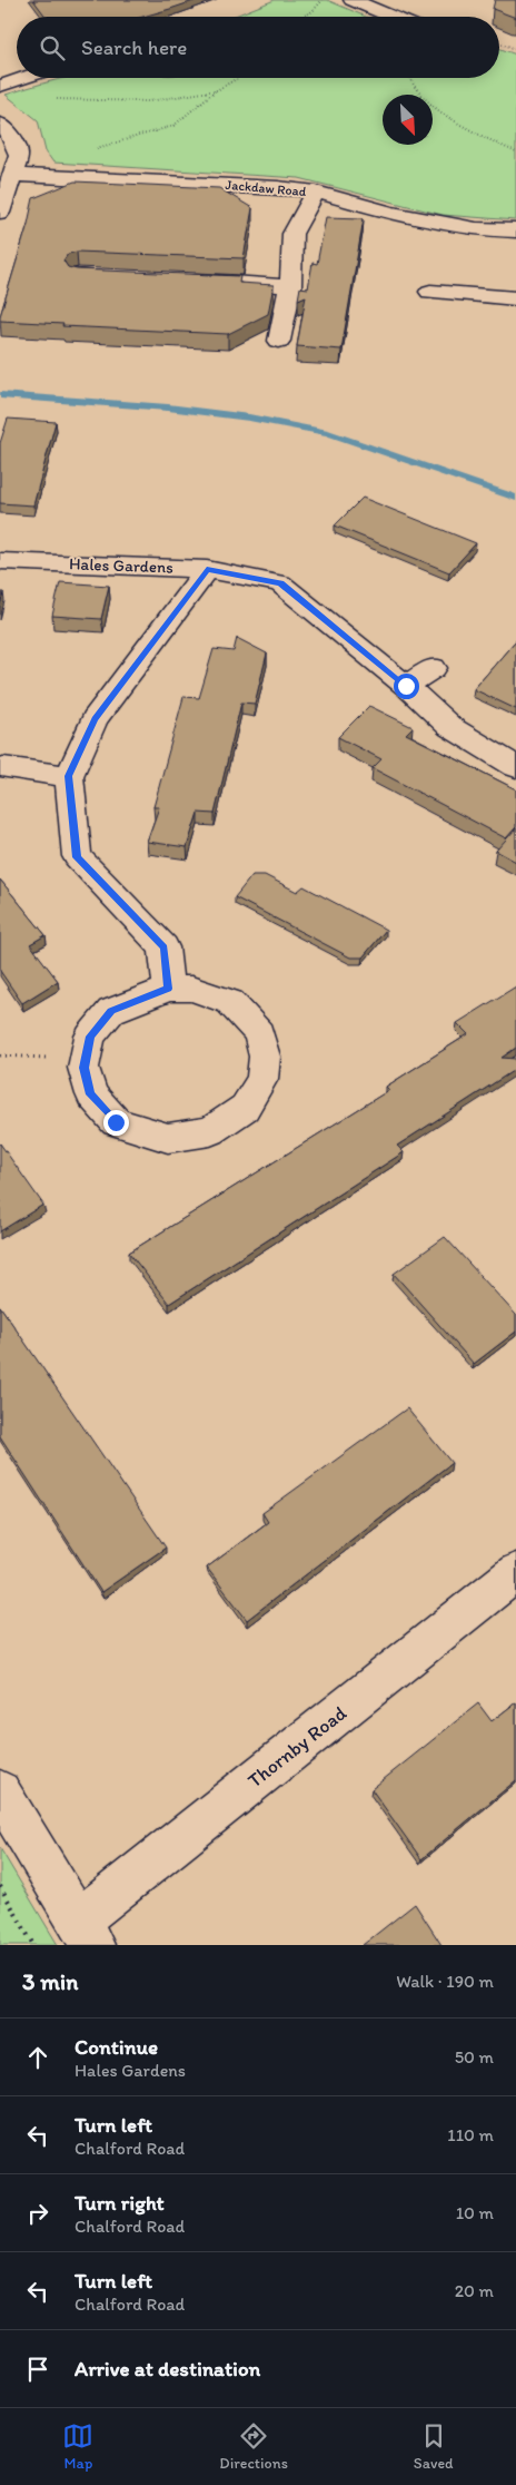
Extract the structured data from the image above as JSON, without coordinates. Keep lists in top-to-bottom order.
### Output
{
  "streets": {
    "street": ["Jackdaw Road", "Hales Gardens", "Thornby Road"]
  },
  "north": "bottom right",
  "page": {
    "search": "Search here",
    "heading": ["3 min", "Walk · 190 m"],
    "list": [
      ["Continue", "Hales Gardens", "50 m"],
      ["Turn left", "Chalford Road", "110 m"],
      ["Turn right", "Chalford Road", "10 m"],
      ["Turn left", "Chalford Road", "20 m"],
      "Arrive at destination"
    ],
    "nav": ["Map", "Directions", "Saved"]
  }
}
